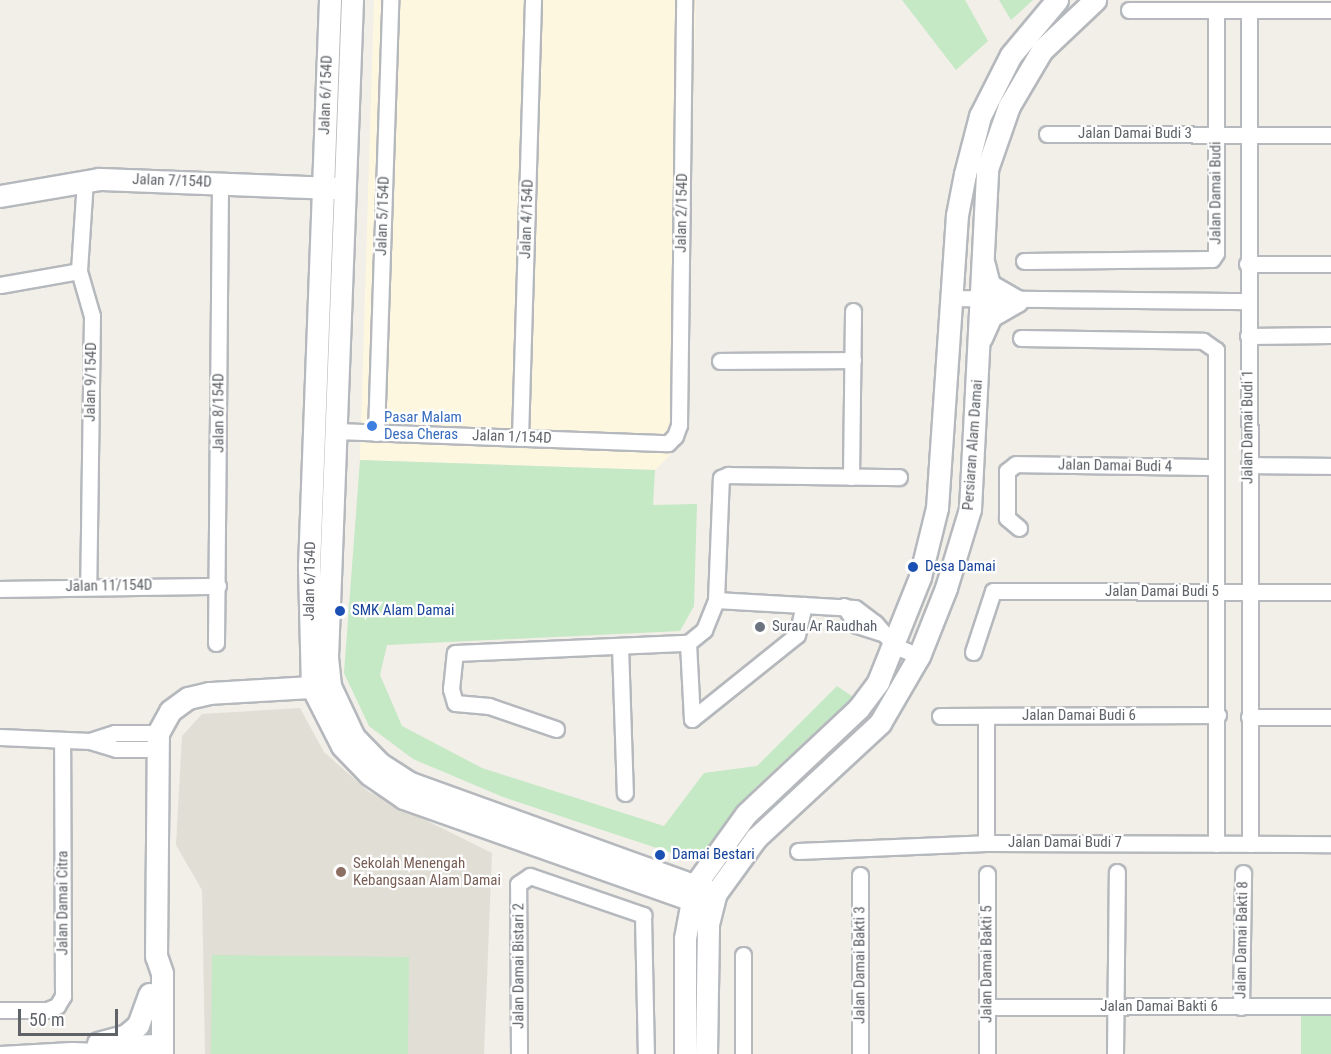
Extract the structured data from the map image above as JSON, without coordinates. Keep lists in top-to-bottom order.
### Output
{
  "streets": {
    "street": [
      "Jalan 6/154D",
      "Jalan Damai Budi 3",
      "Jalan 7/154D",
      "Jalan Damai Budi",
      "Jalan 2/154D",
      "Jalan 5/154D",
      "Jalan 4/154D",
      "Jalan 9/154D",
      "Jalan 8/154D",
      "Jalan Damai Budi 1",
      "Jalan 1/154D",
      "Persiaran Alam Damai",
      "Jalan Damai Budi 4",
      "Jalan 11/154D",
      "Jalan Damai Budi 5",
      "Jalan Damai Budi 6",
      "Jalan Damai Budi 7",
      "Jalan Damai Citra",
      "Jalan Damai Bakti 8",
      "Jalan Damai Bakti 5",
      "Jalan Damai Bakti 3",
      "Jalan Damai Bistari 2",
      "Jalan Damai Bakti 6"
    ]
  },
  "crossings": [
    ["Jalan 6/154D", "Jalan 7/154D"],
    ["Jalan 6/154D", "Jalan 1/154D"],
    ["Jalan 6/154D", "Persiaran Alam Damai"],
    ["Jalan Damai Budi 3", "Jalan Damai Budi"],
    ["Jalan Damai Budi 3", "Jalan Damai Budi 1"],
    ["Jalan 7/154D", "Jalan 9/154D"],
    ["Jalan 7/154D", "Jalan 8/154D"],
    ["Jalan 2/154D", "Jalan 1/154D"],
    ["Jalan 5/154D", "Jalan 1/154D"],
    ["Jalan 4/154D", "Jalan 1/154D"],
    ["Jalan 9/154D", "Jalan 11/154D"],
    ["Jalan 8/154D", "Jalan 11/154D"],
    ["Jalan Damai Budi 1", "Jalan Damai Budi 5"],
    ["Jalan Damai Budi 1", "Jalan Damai Budi 7"],
    ["Jalan Damai Bakti 8", "Jalan Damai Bakti 6"],
    ["Jalan Damai Bakti 5", "Jalan Damai Bakti 6"]
  ],
  "places": [
    "Pasar Malam Desa Cheras",
    "Desa Damai",
    "SMK Alam Damai",
    "Surau Ar Raudhah",
    "Damai Bestari",
    "Sekolah Menengah Kebangsaan Alam Damai"
  ],
  "scale_bar": "50 m"
}
